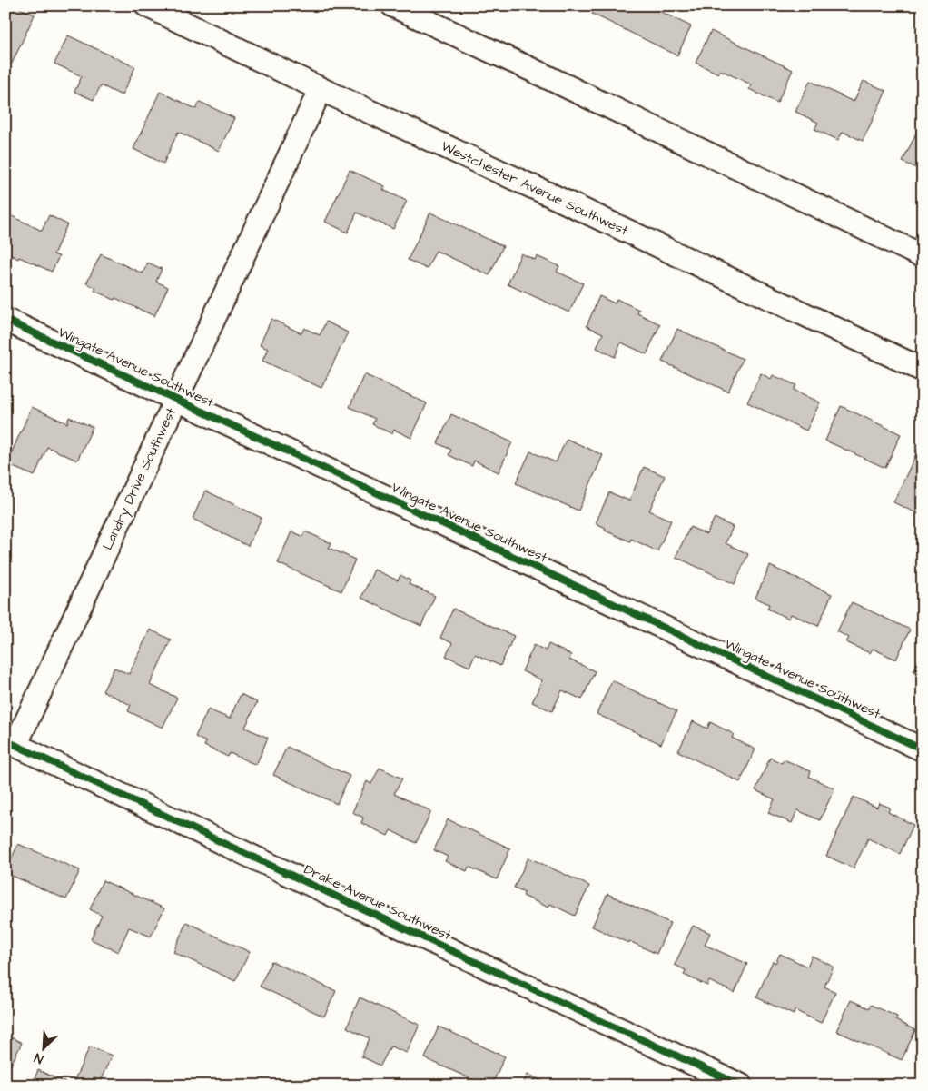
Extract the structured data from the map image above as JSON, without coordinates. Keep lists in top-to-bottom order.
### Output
{
  "streets": {
    "street": [
      "Westchester Avenue Southwest",
      "Wingate Avenue Southwest",
      "Landry Drive Southwest",
      "Drake Avenue Southwest"
    ]
  },
  "crossings": [
    ["Westchester Avenue Southwest", "Landry Drive Southwest"],
    ["Wingate Avenue Southwest", "Landry Drive Southwest"],
    ["Landry Drive Southwest", "Drake Avenue Southwest"]
  ],
  "north": "bottom left"
}
